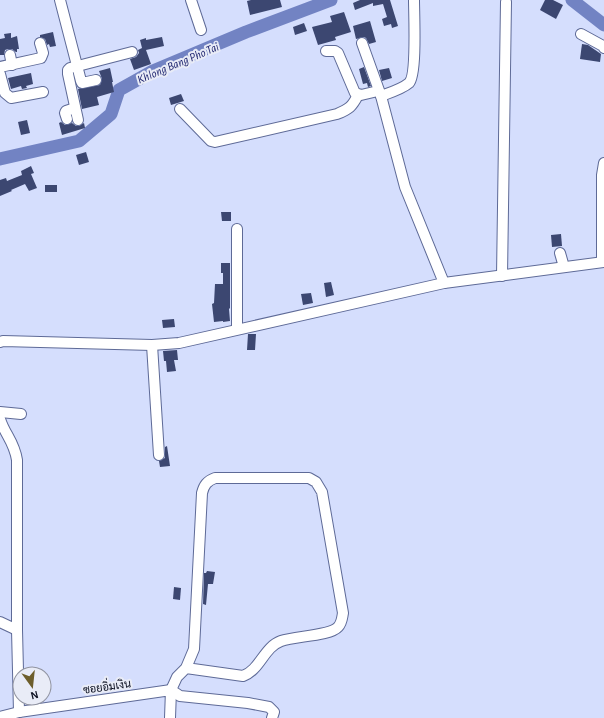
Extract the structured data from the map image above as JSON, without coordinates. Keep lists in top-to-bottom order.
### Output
{
  "streets": {
    "street": ["ซอยอิ่มเงิน"]
  },
  "water": ["Khlong Bang Pho Tai"],
  "north": "bottom"
}
